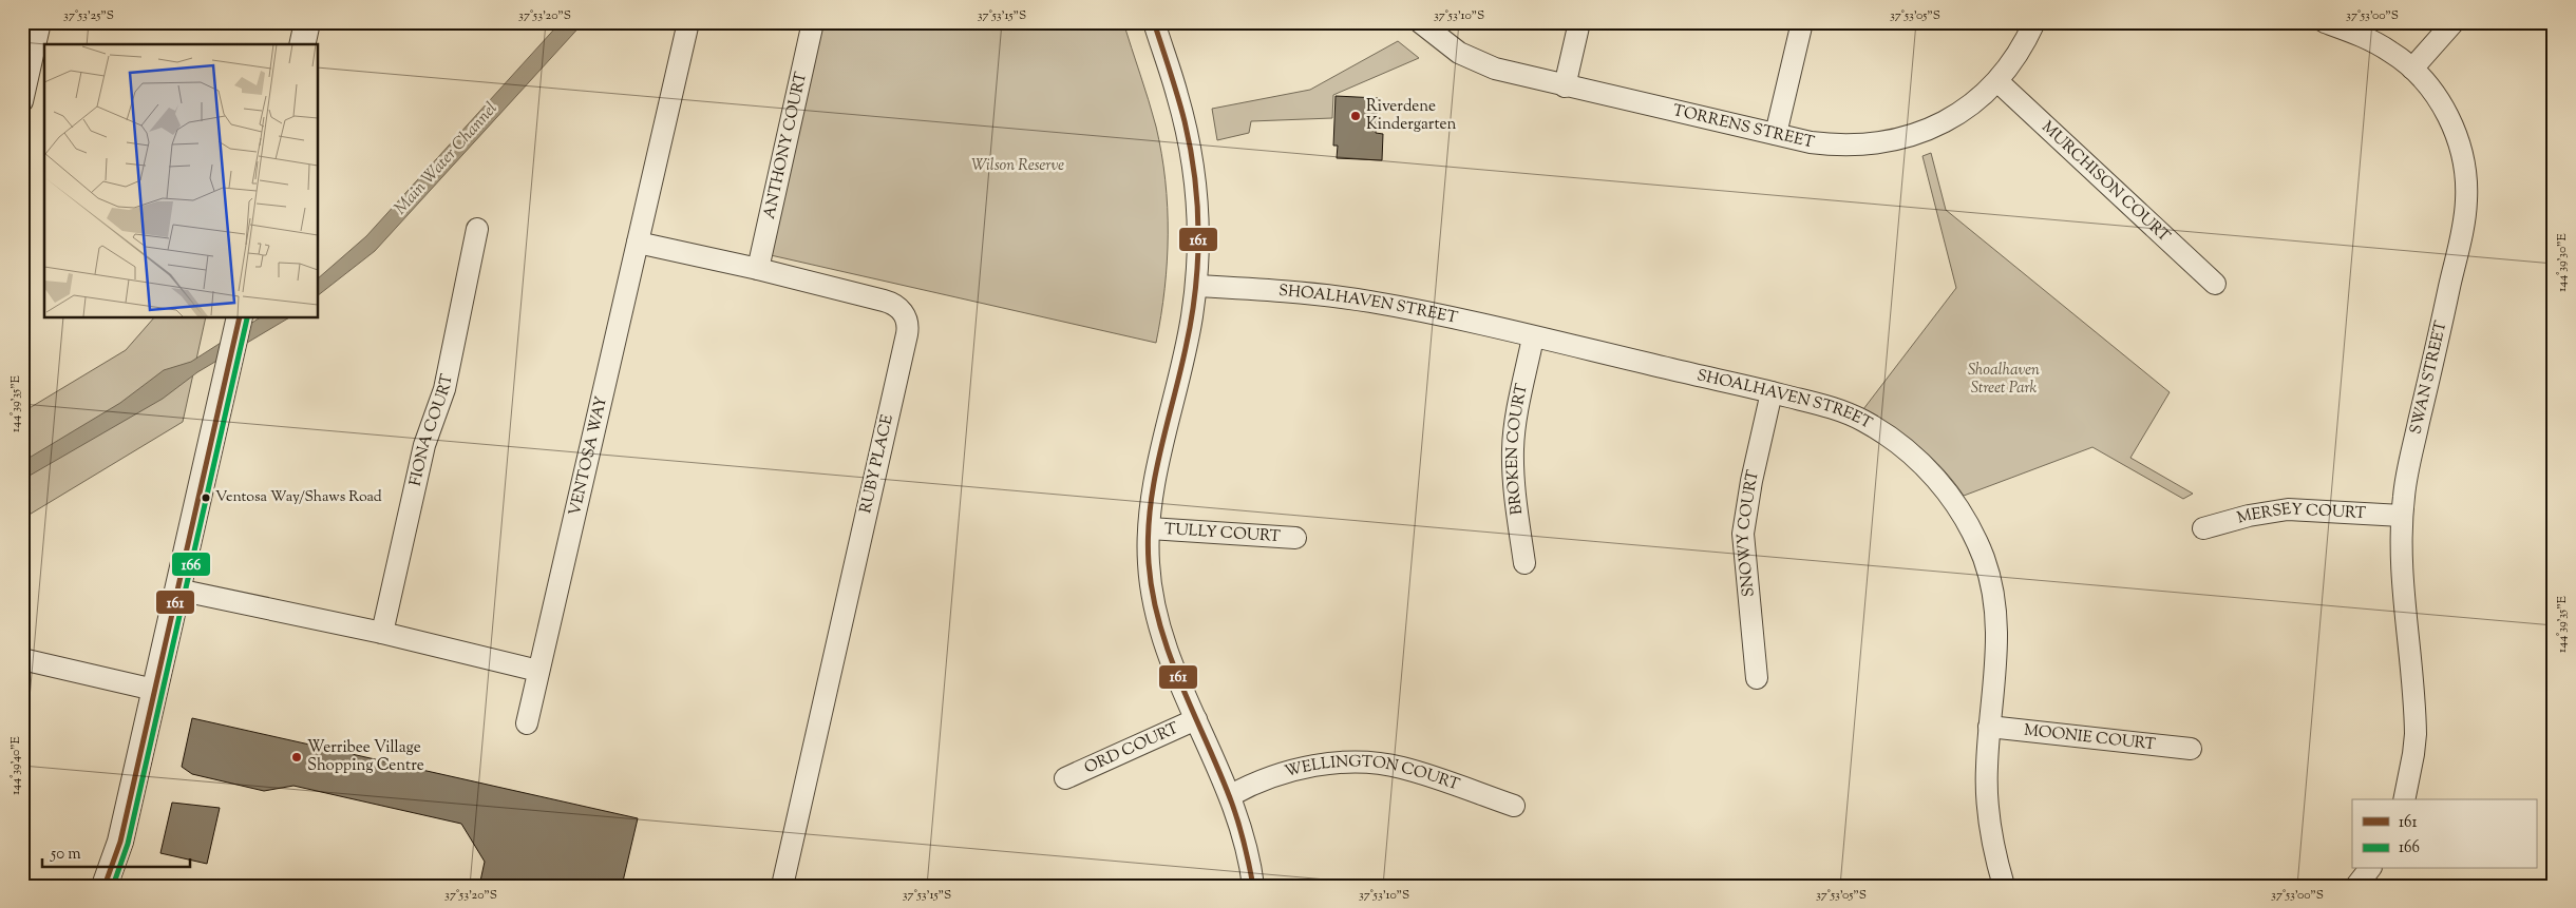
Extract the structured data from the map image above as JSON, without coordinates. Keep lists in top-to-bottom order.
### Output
{
  "streets": {
    "street": [
      "TORRENS STREET",
      "ANTHONY COURT",
      "MURCHISON COURT",
      "SHOALHAVEN STREET",
      "SWAN STREET",
      "FIONA COURT",
      "BROKEN COURT",
      "VENTOSA WAY",
      "RUBY PLACE",
      "MERSEY COURT",
      "TULLY COURT",
      "SNOWY COURT",
      "MOONIE COURT",
      "ORD COURT",
      "WELLINGTON COURT"
    ]
  },
  "crossings": [
    ["TORRENS STREET", "MURCHISON COURT"],
    ["ANTHONY COURT", "RUBY PLACE"],
    ["SHOALHAVEN STREET", "BROKEN COURT"],
    ["SHOALHAVEN STREET", "SNOWY COURT"],
    ["SHOALHAVEN STREET", "MOONIE COURT"],
    ["SWAN STREET", "MERSEY COURT"],
    ["VENTOSA WAY", "RUBY PLACE"]
  ],
  "water": ["Main Water Channel"],
  "parks": ["Wilson Reserve", "Shoalhaven Street Park"],
  "places": ["Riverdene Kindergarten", "Ventosa Way/Shaws Road", "Werribee Village Shopping Centre"],
  "lines": ["transit line 161", "transit line 166"],
  "legend": ["161", "166"],
  "scale_bar": "50 m",
  "coordinates": [
    "37°53'25\"S",
    "37°53'20\"S",
    "37°53'15\"S",
    "37°53'10\"S",
    "37°53'05\"S",
    "37°53'00\"S",
    "144°39'30\"E",
    "144°39'35\"E",
    "144°39'40\"E"
  ]
}
